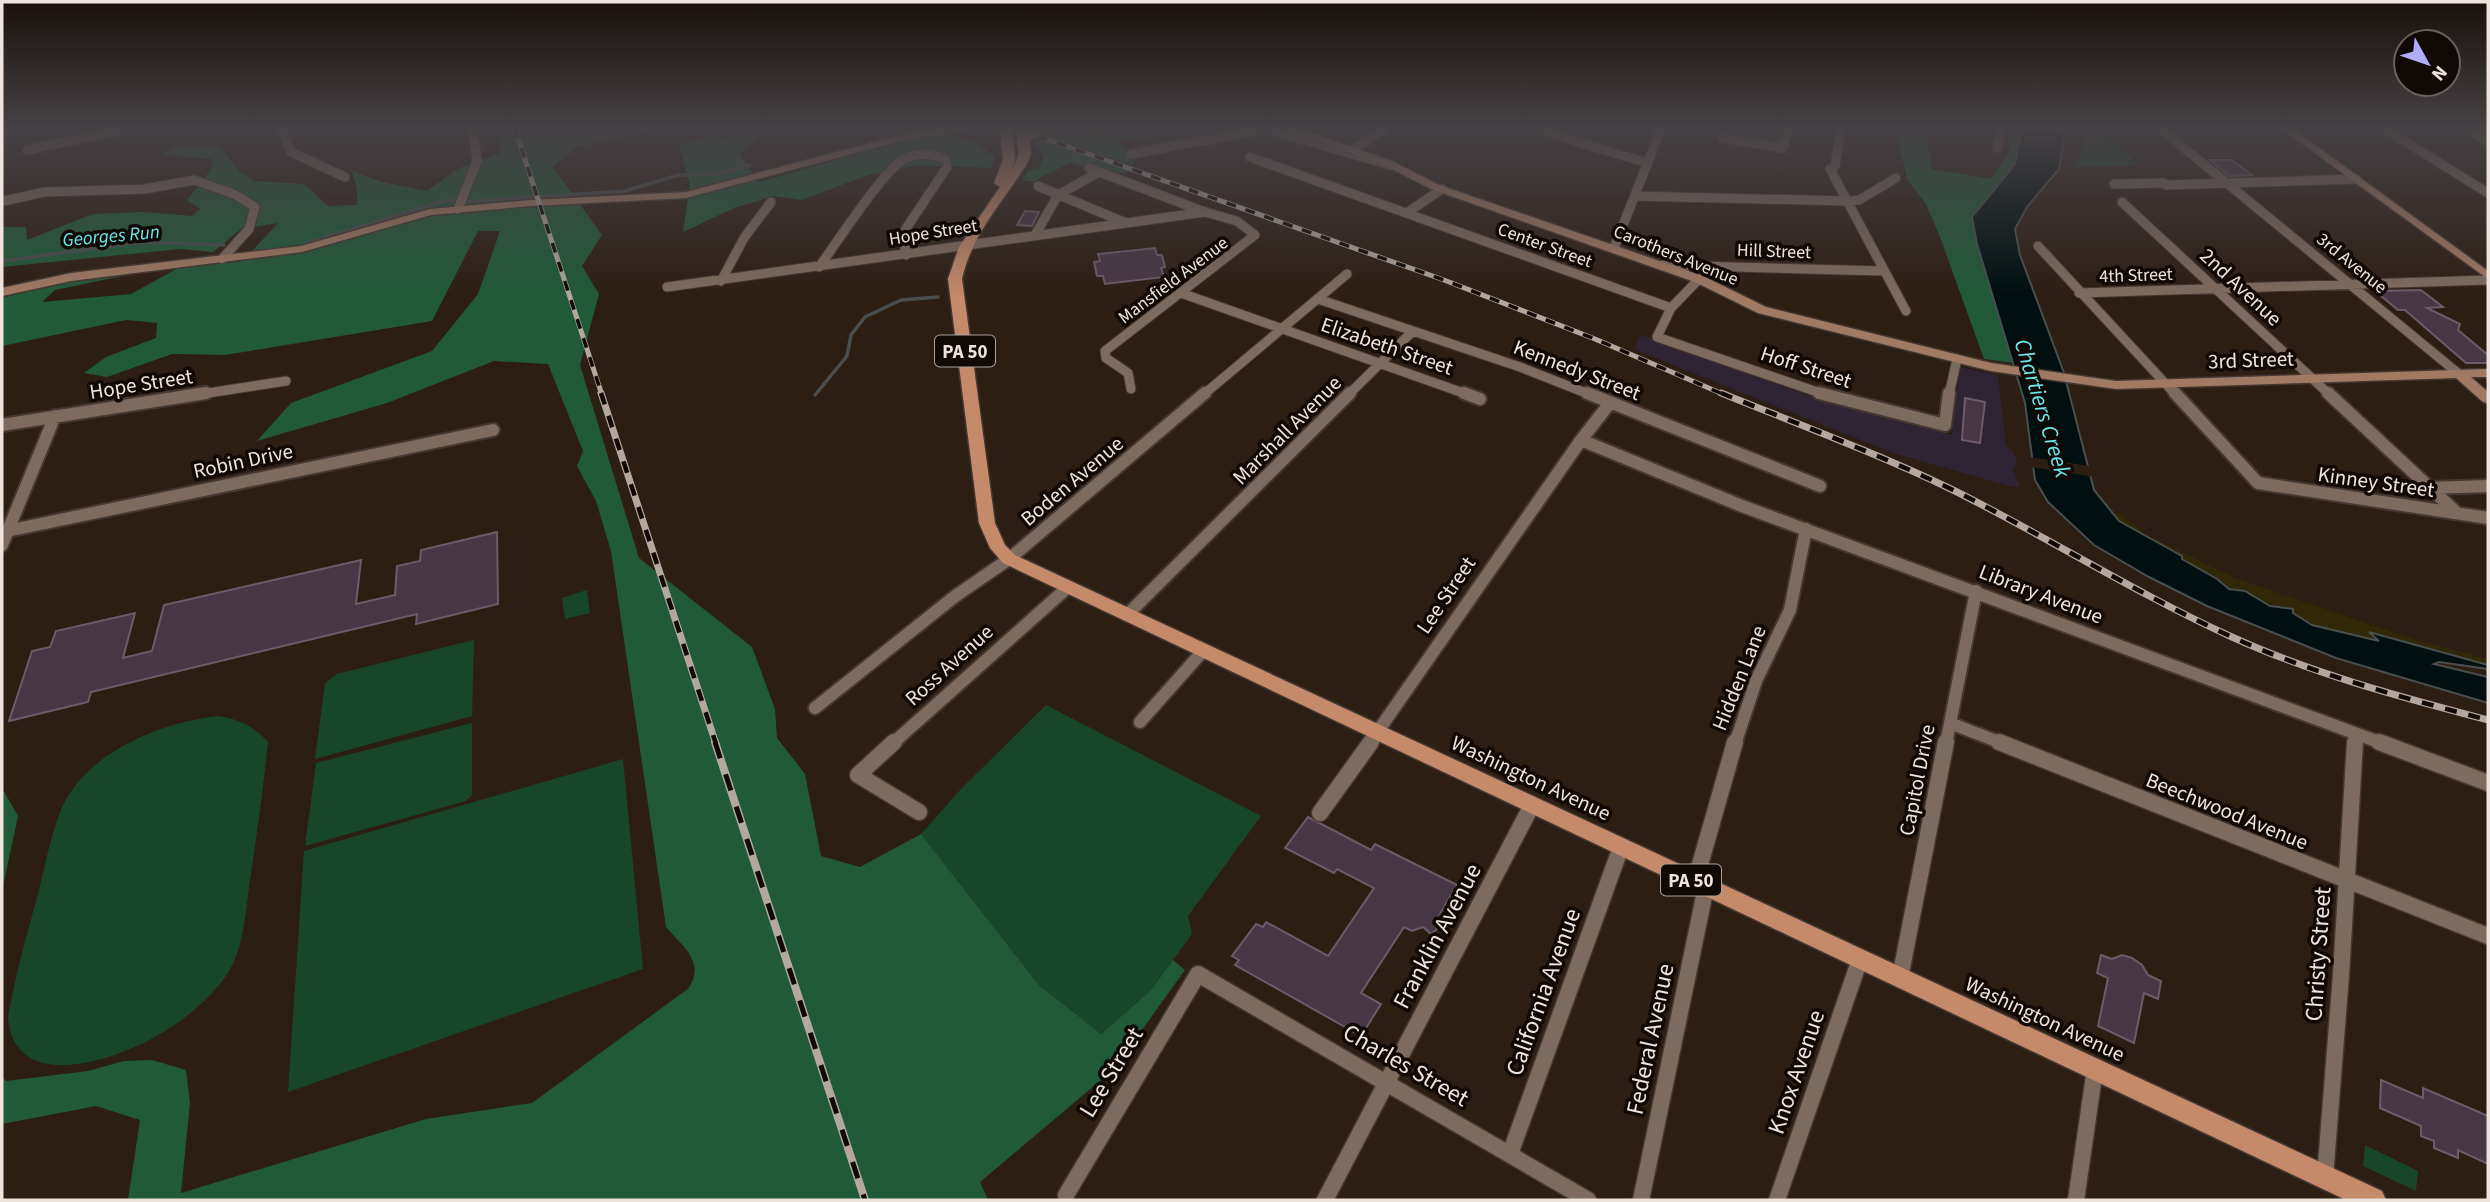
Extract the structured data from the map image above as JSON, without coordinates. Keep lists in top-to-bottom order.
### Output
{
  "streets": {
    "main road": ["PA 50", "Washington Avenue"],
    "street": [
      "Hope Street",
      "Center Street",
      "Hill Street",
      "Carothers Avenue",
      "3rd Avenue",
      "4th Street",
      "Mansfield Avenue",
      "2nd Avenue",
      "Elizabeth Street",
      "3rd Street",
      "Hoff Street",
      "Kennedy Street",
      "Marshall Avenue",
      "Robin Drive",
      "Boden Avenue",
      "Kinney Street",
      "Library Avenue",
      "Lee Street",
      "Ross Avenue",
      "Hidden Lane",
      "Capitol Drive",
      "Beechwood Avenue",
      "Franklin Avenue",
      "Christy Street",
      "California Avenue",
      "Federal Avenue",
      "Charles Street",
      "Knox Avenue"
    ]
  },
  "crossings": [
    ["Hope Street", "Mansfield Avenue"],
    ["Hope Street", "PA 50"],
    ["Center Street", "Hoff Street"],
    ["Hill Street", "Carothers Avenue"],
    ["Carothers Avenue", "3rd Street"],
    ["Carothers Avenue", "Hoff Street"],
    ["3rd Avenue", "4th Street"],
    ["3rd Avenue", "3rd Street"],
    ["4th Street", "2nd Avenue"],
    ["Mansfield Avenue", "Elizabeth Street"],
    ["2nd Avenue", "3rd Street"],
    ["2nd Avenue", "Kinney Street"],
    ["Elizabeth Street", "Marshall Avenue"],
    ["Elizabeth Street", "Boden Avenue"],
    ["PA 50", "Boden Avenue"],
    ["PA 50", "Washington Avenue"],
    ["3rd Street", "Kinney Street"],
    ["Kennedy Street", "Marshall Avenue"],
    ["Kennedy Street", "Boden Avenue"],
    ["Kennedy Street", "Lee Street"],
    ["Marshall Avenue", "Washington Avenue"],
    ["Boden Avenue", "Washington Avenue"],
    ["Library Avenue", "Lee Street"],
    ["Library Avenue", "Hidden Lane"],
    ["Library Avenue", "Capitol Drive"],
    ["Library Avenue", "Christy Street"],
    ["Lee Street", "Washington Avenue"],
    ["Lee Street", "Charles Street"],
    ["Ross Avenue", "Washington Avenue"],
    ["Hidden Lane", "Washington Avenue"],
    ["Hidden Lane", "Federal Avenue"],
    ["Washington Avenue", "Capitol Drive"],
    ["Washington Avenue", "Franklin Avenue"],
    ["Washington Avenue", "Christy Street"],
    ["Washington Avenue", "California Avenue"],
    ["Washington Avenue", "Federal Avenue"],
    ["Washington Avenue", "Knox Avenue"],
    ["Capitol Drive", "Beechwood Avenue"],
    ["Beechwood Avenue", "Christy Street"],
    ["Franklin Avenue", "Charles Street"],
    ["California Avenue", "Charles Street"]
  ],
  "water": ["Georges Run", "Chartiers Creek"],
  "north": "bottom right"
}
